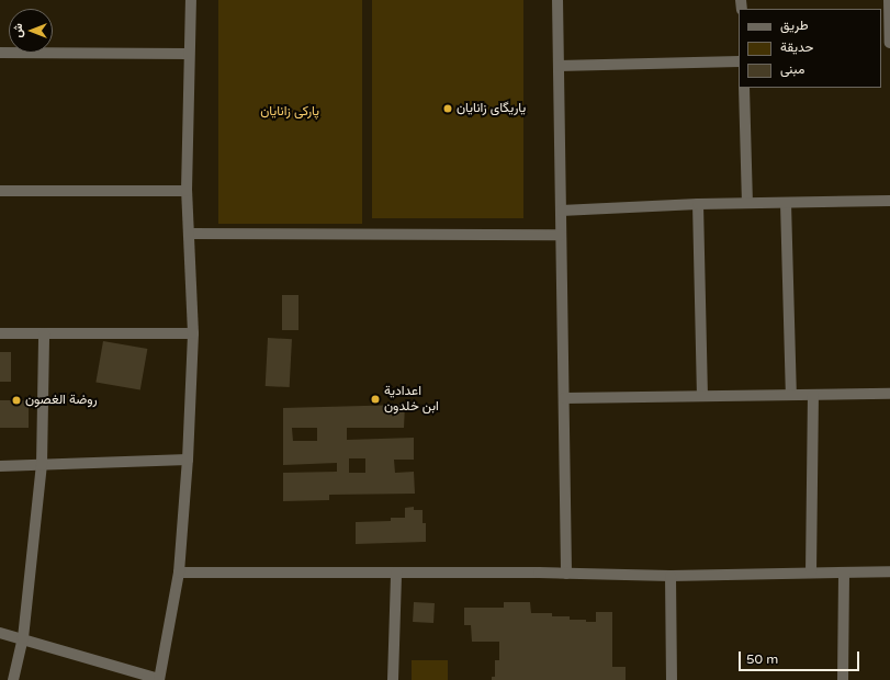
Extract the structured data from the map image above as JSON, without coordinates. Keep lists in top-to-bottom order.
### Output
{
  "parks": ["پارکی زانایان"],
  "places": ["یاریگای زانایان", "اعدادية ابن خلدون", "روضة الغصون"],
  "legend": ["طريق", "حديقة", "مبنى"],
  "scale_bar": "50 m",
  "north": "left"
}
